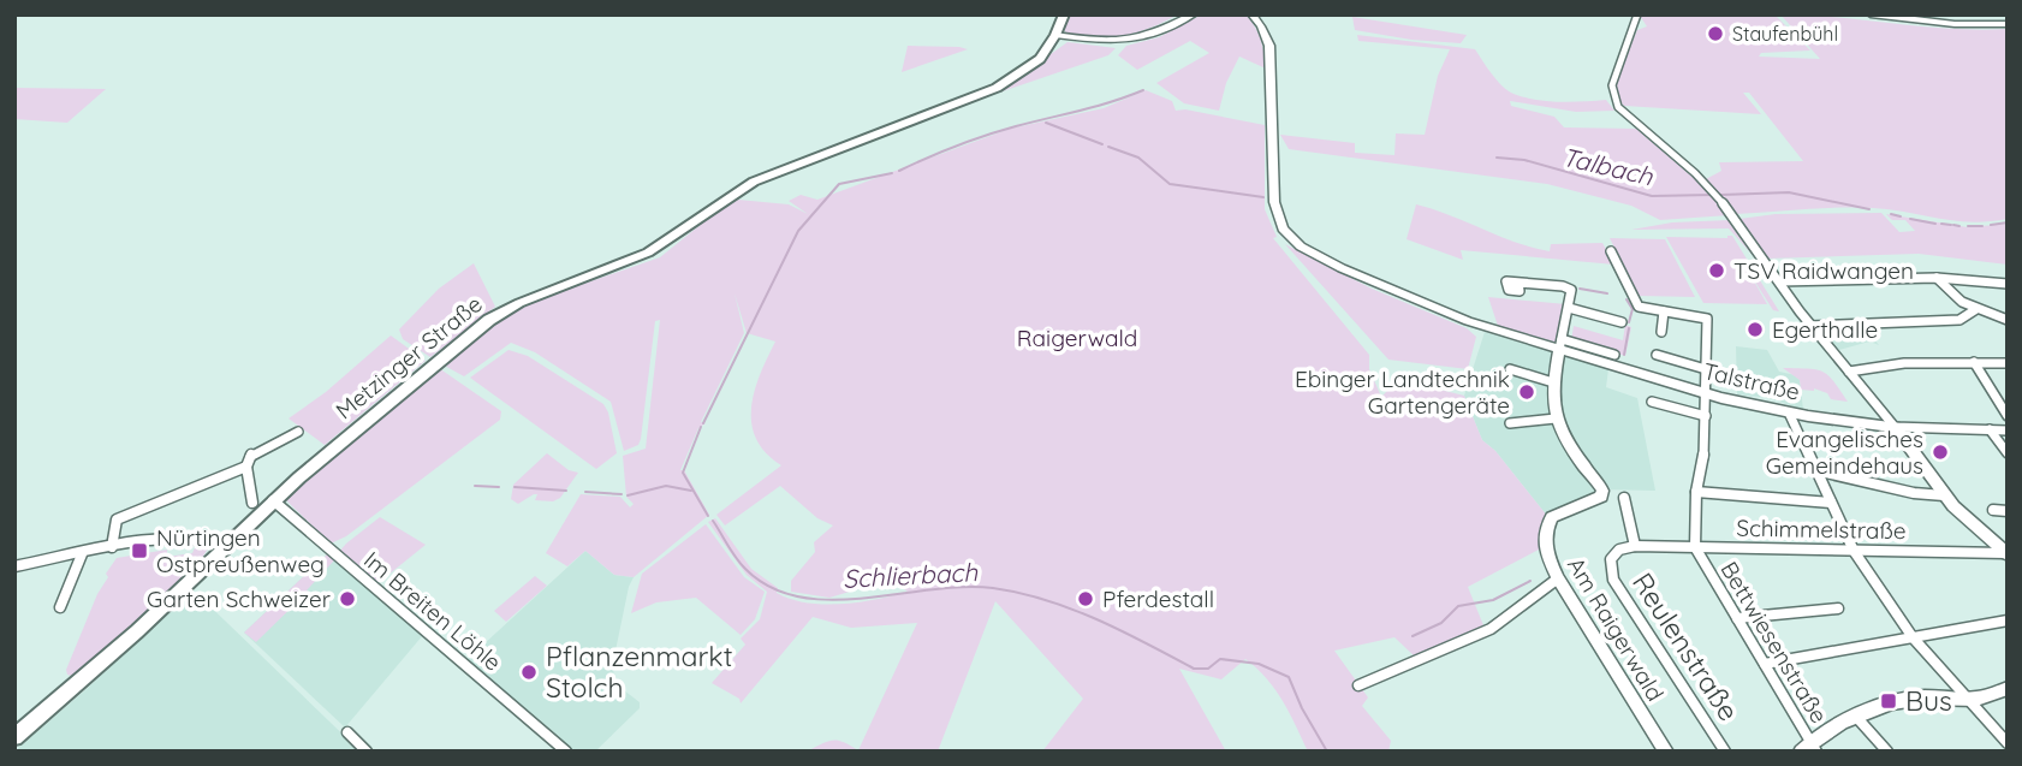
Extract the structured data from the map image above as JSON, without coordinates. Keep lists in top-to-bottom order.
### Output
{
  "streets": {
    "main road": ["Metzinger Straße"],
    "street": [
      "Talstraße",
      "Schimmelstraße",
      "Im Breiten Löhle",
      "Am Raigerwald",
      "Bettwiesenstraße",
      "Reulenstraße"
    ]
  },
  "crossings": [
    ["Metzinger Straße", "Im Breiten Löhle"],
    ["Talstraße", "Am Raigerwald"],
    ["Talstraße", "Bettwiesenstraße"],
    ["Schimmelstraße", "Bettwiesenstraße"],
    ["Schimmelstraße", "Reulenstraße"]
  ],
  "water": ["Talbach", "Schlierbach"],
  "parks": ["Raigerwald"],
  "places": {
    "other": [
      "Staufenbühl",
      "TSV Raidwangen",
      "Egerthalle",
      "Ebinger Landtechnik Gartengeräte",
      "Evangelisches Gemeindehaus",
      "Garten Schweizer",
      "Pferdestall",
      "Pflanzenmarkt Stolch"
    ],
    "transit": ["Nürtingen Ostpreußenweg", "Bus"]
  }
}
